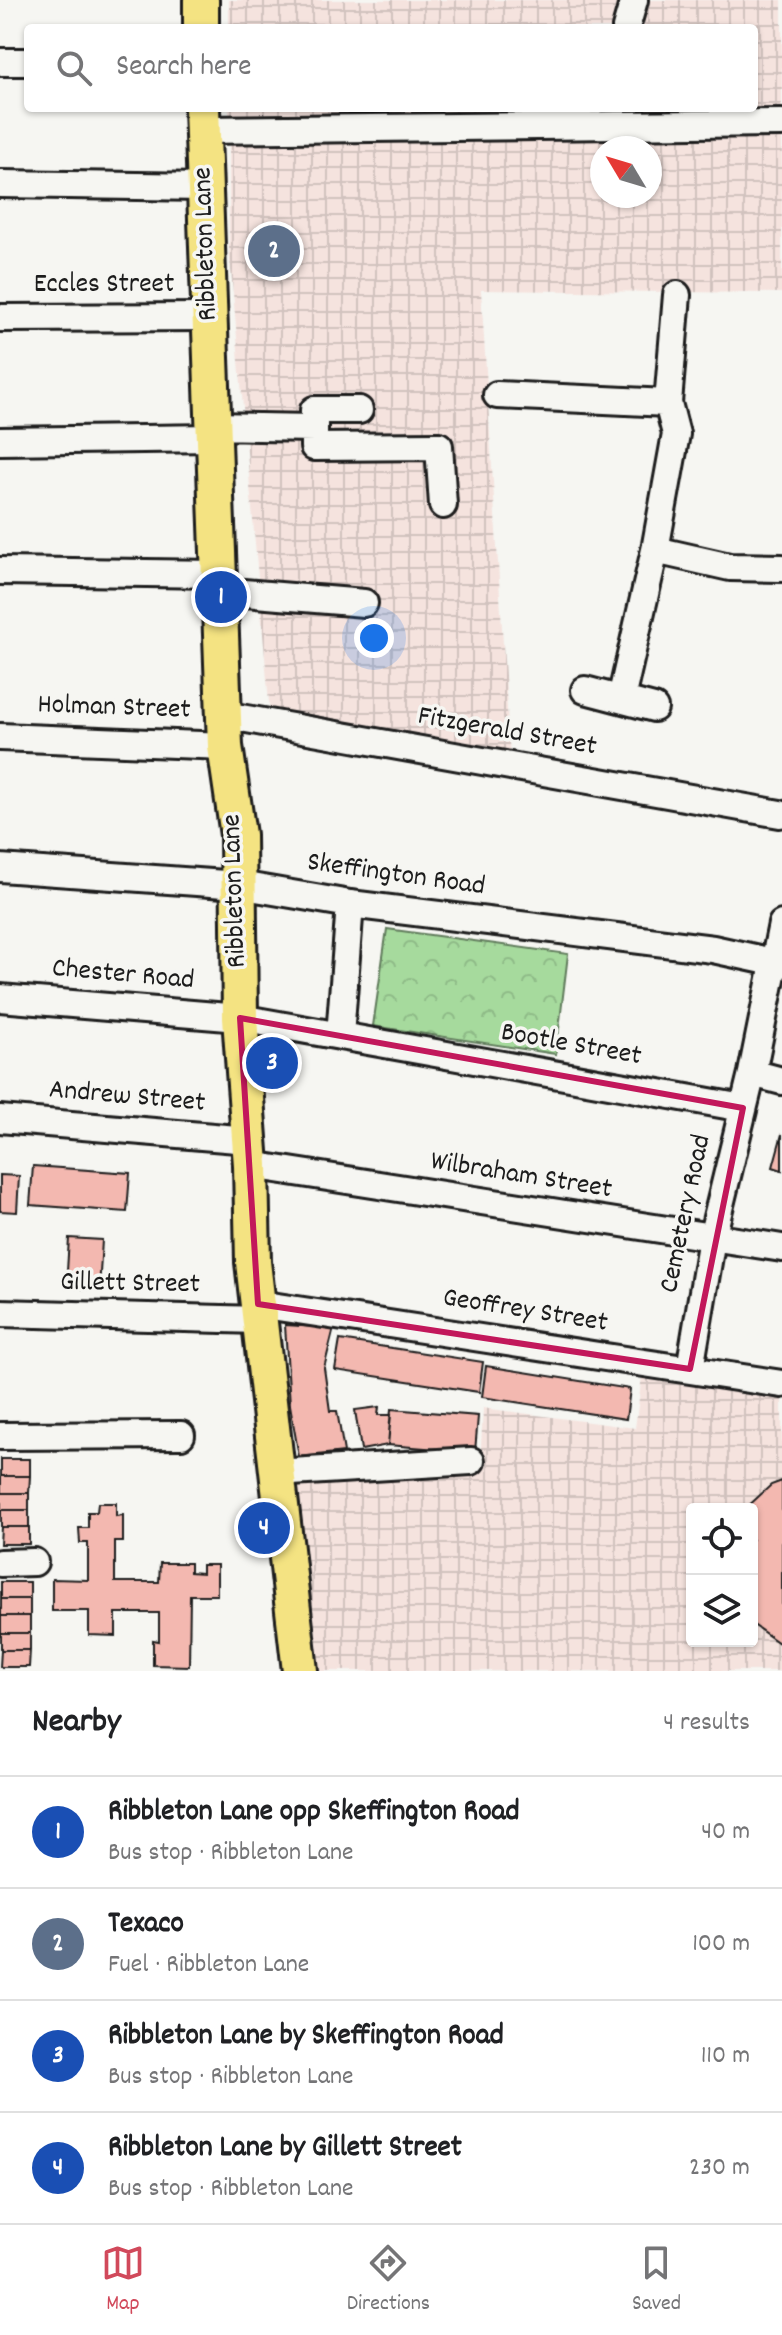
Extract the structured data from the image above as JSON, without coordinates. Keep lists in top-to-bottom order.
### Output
{
  "streets": {
    "main road": ["Ribbleton Lane"],
    "street": [
      "Eccles Street",
      "Holman Street",
      "Fitzgerald Street",
      "Skeffington Road",
      "Chester Road",
      "Bootle Street",
      "Andrew Street",
      "Wilbraham Street",
      "Cemetery Road",
      "Gillett Street",
      "Geoffrey Street"
    ]
  },
  "crossings": [
    ["Ribbleton Lane", "Eccles Street"],
    ["Ribbleton Lane", "Holman Street"],
    ["Ribbleton Lane", "Fitzgerald Street"],
    ["Ribbleton Lane", "Skeffington Road"],
    ["Ribbleton Lane", "Chester Road"],
    ["Ribbleton Lane", "Bootle Street"],
    ["Ribbleton Lane", "Andrew Street"],
    ["Ribbleton Lane", "Wilbraham Street"],
    ["Ribbleton Lane", "Gillett Street"],
    ["Ribbleton Lane", "Geoffrey Street"],
    ["Holman Street", "Fitzgerald Street"],
    ["Skeffington Road", "Cemetery Road"],
    ["Chester Road", "Bootle Street"],
    ["Bootle Street", "Cemetery Road"],
    ["Andrew Street", "Wilbraham Street"],
    ["Wilbraham Street", "Cemetery Road"],
    ["Cemetery Road", "Geoffrey Street"],
    ["Gillett Street", "Geoffrey Street"]
  ],
  "north": "top left",
  "page": {
    "search": "Search here",
    "pins": [
      "2",
      "1",
      "3",
      "4"
    ],
    "heading": ["Nearby", "4 results"],
    "list": [
      {
        "mark": "1",
        "name": "Ribbleton Lane opp Skeffington Road",
        "note": "Bus stop · Ribbleton Lane",
        "value": "40 m"
      },
      {
        "mark": "2",
        "name": "Texaco",
        "note": "Fuel · Ribbleton Lane",
        "value": "100 m"
      },
      {
        "mark": "3",
        "name": "Ribbleton Lane by Skeffington Road",
        "note": "Bus stop · Ribbleton Lane",
        "value": "110 m"
      },
      {
        "mark": "4",
        "name": "Ribbleton Lane by Gillett Street",
        "note": "Bus stop · Ribbleton Lane",
        "value": "230 m"
      }
    ],
    "nav": ["Map", "Directions", "Saved"]
  }
}
